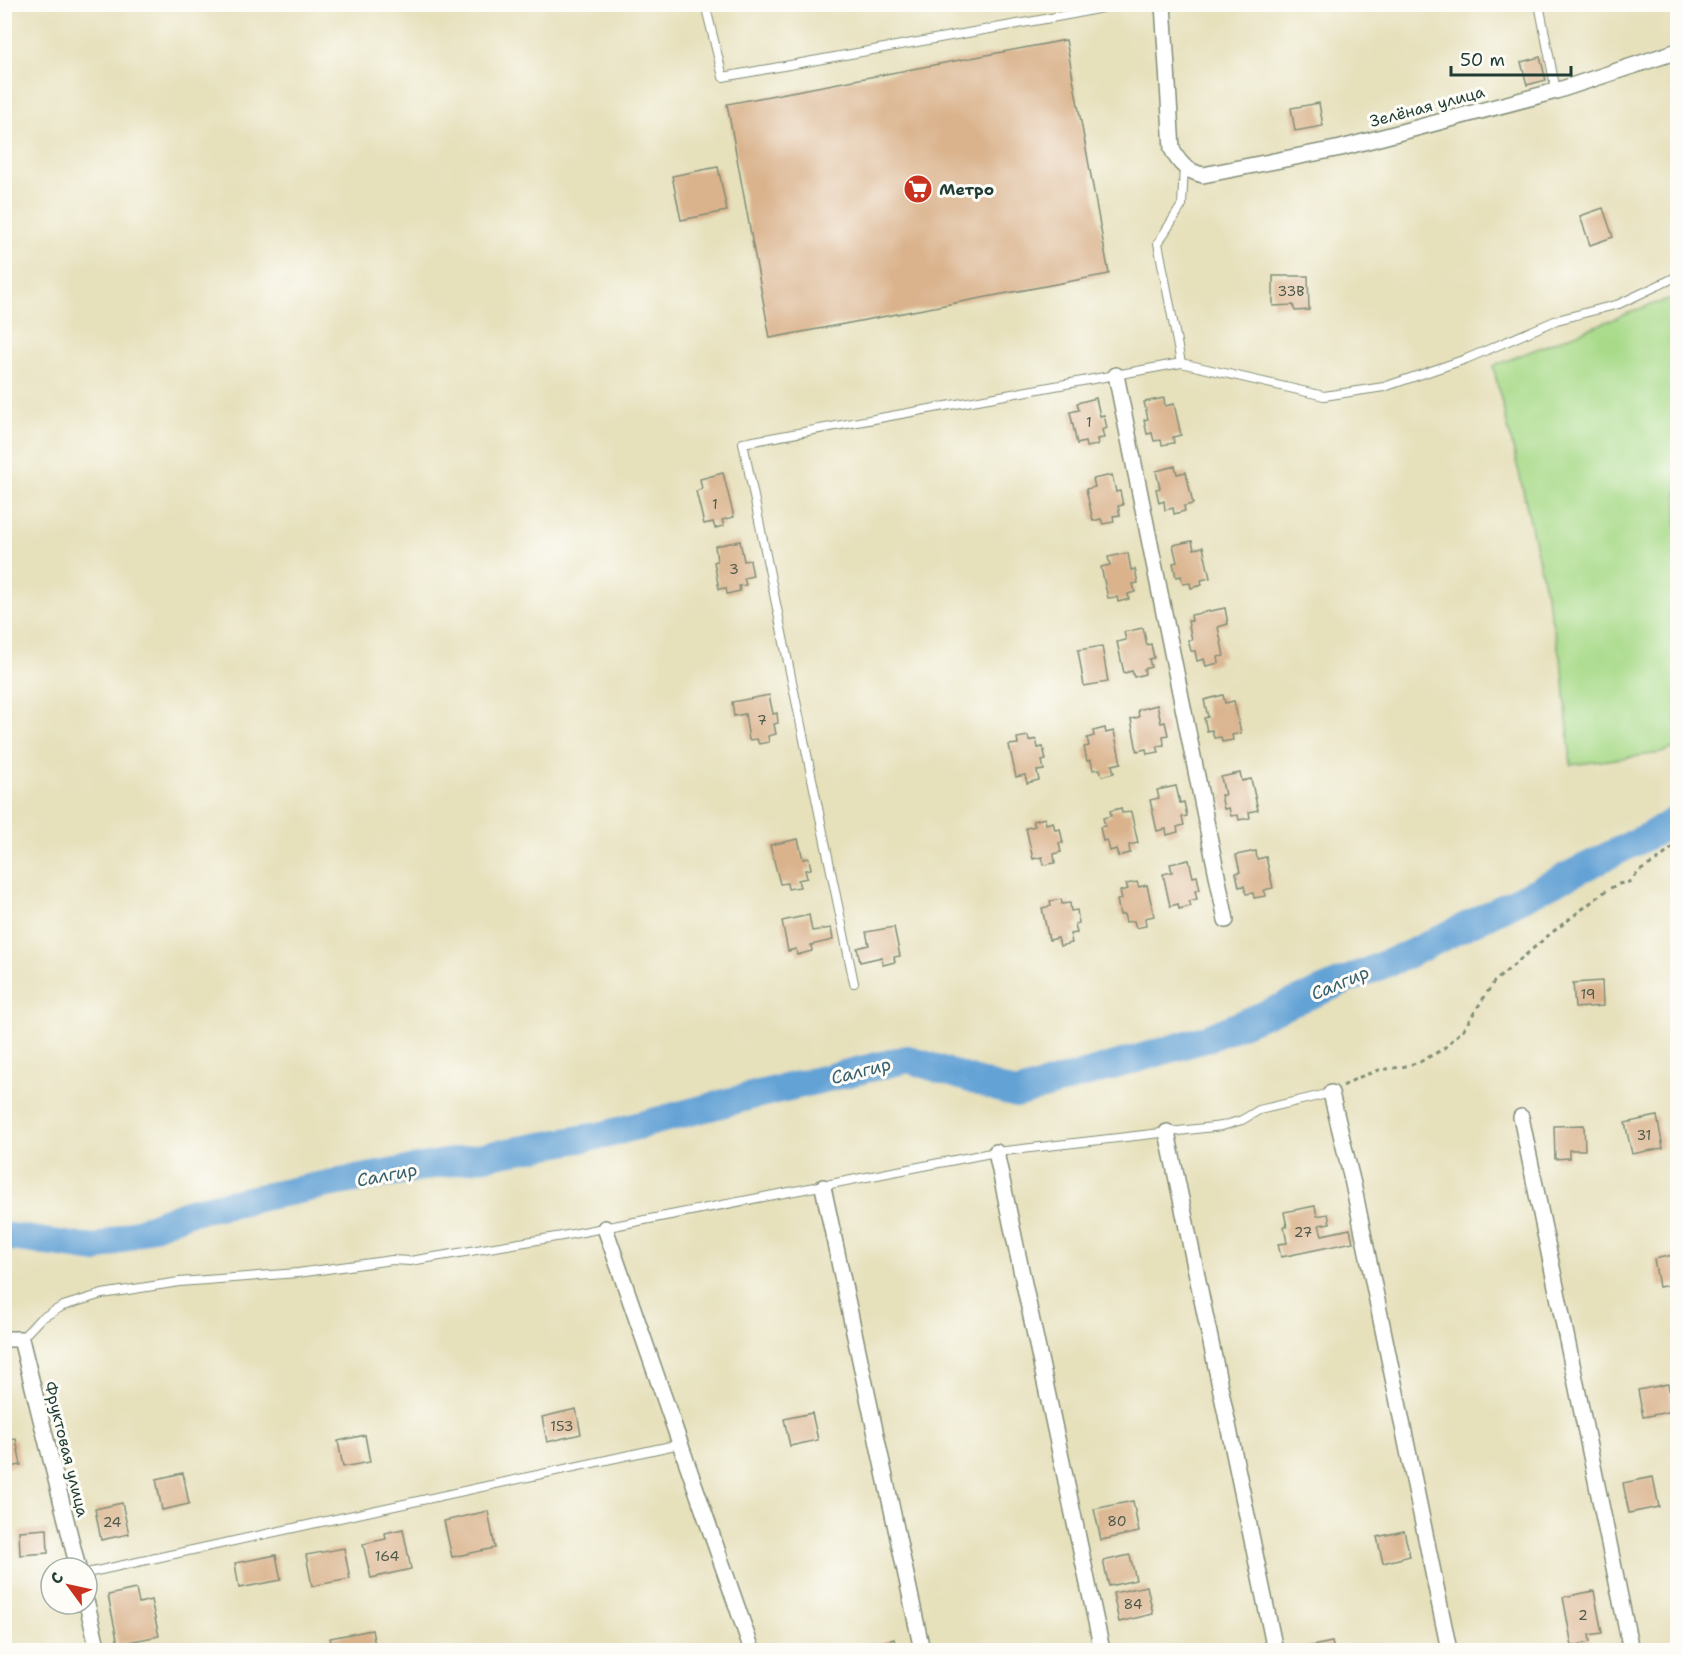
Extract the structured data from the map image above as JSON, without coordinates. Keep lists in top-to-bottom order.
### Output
{
  "streets": {
    "street": ["Зелёная улица", "Фруктовая улица"]
  },
  "water": ["Салгир"],
  "places": {
    "supermarket": ["Метро"]
  },
  "house_numbers": [
    "33В",
    "1",
    "1",
    "3",
    "7",
    "19",
    "31",
    "27",
    "153",
    "80",
    "24",
    "164",
    "84",
    "2"
  ],
  "scale_bar": "50 m",
  "north": "top left"
}
